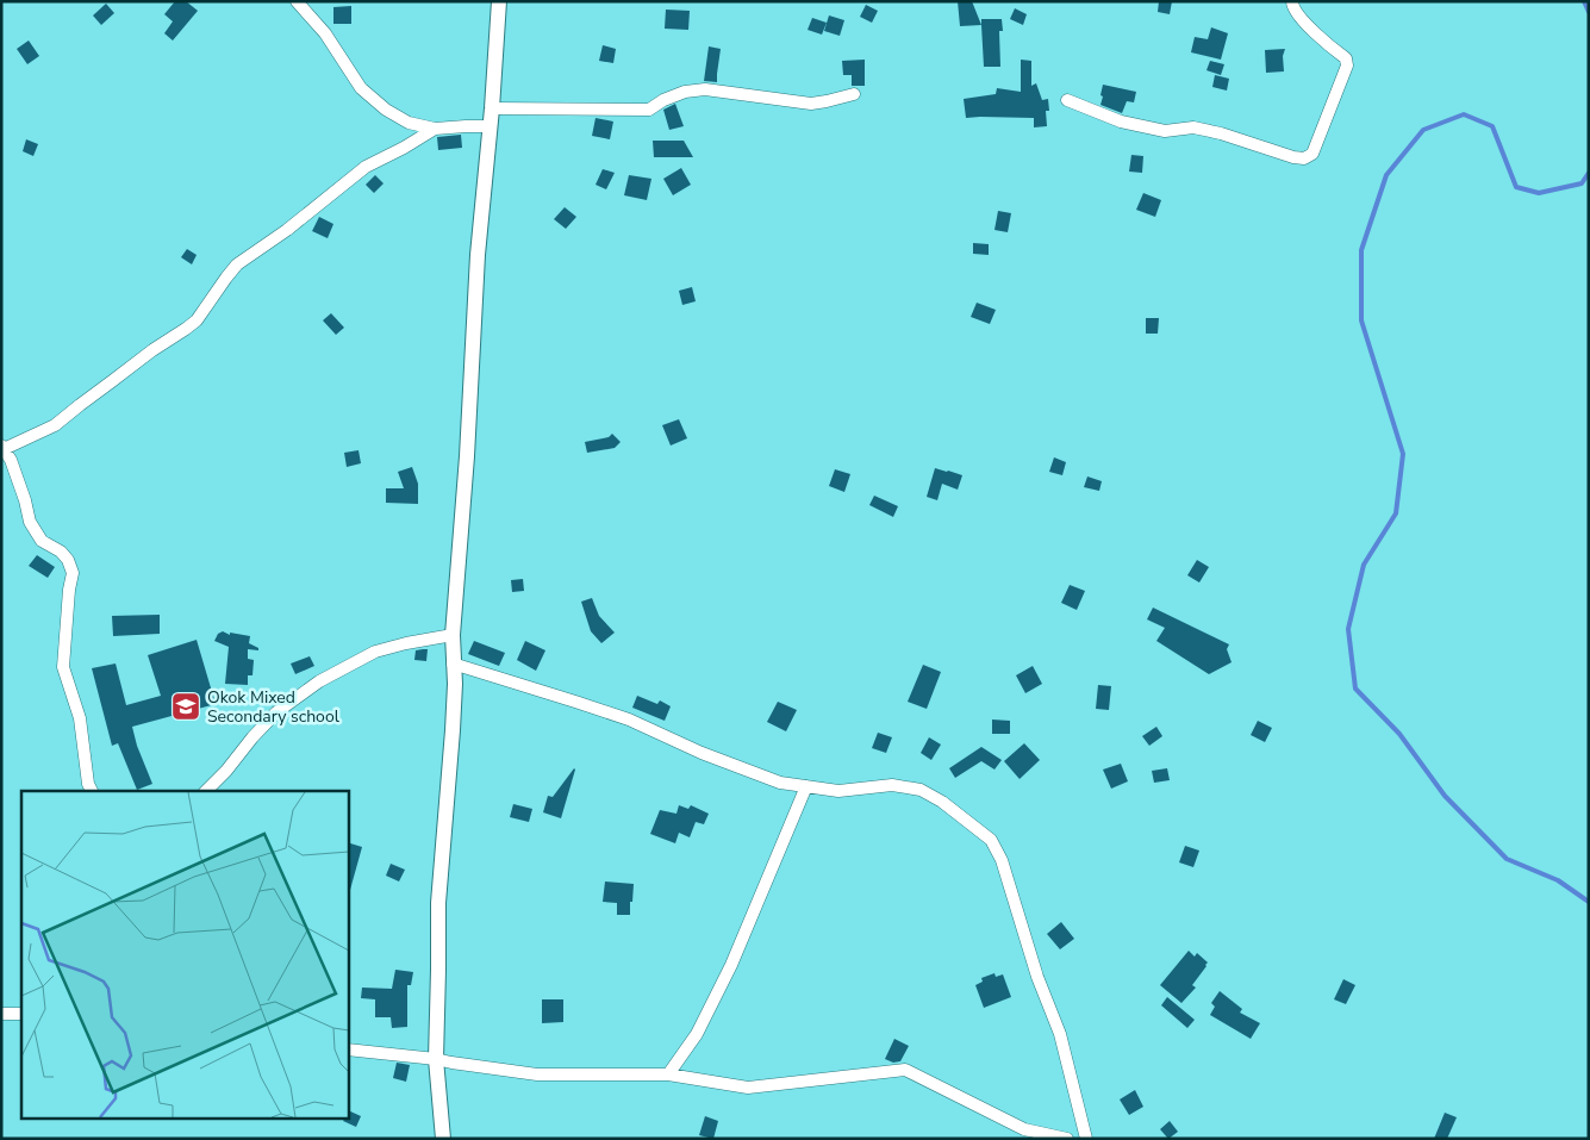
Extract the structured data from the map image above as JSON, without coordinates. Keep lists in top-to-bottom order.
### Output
{
  "places": {
    "school or university": ["Okok Mixed Secondary school"]
  }
}
